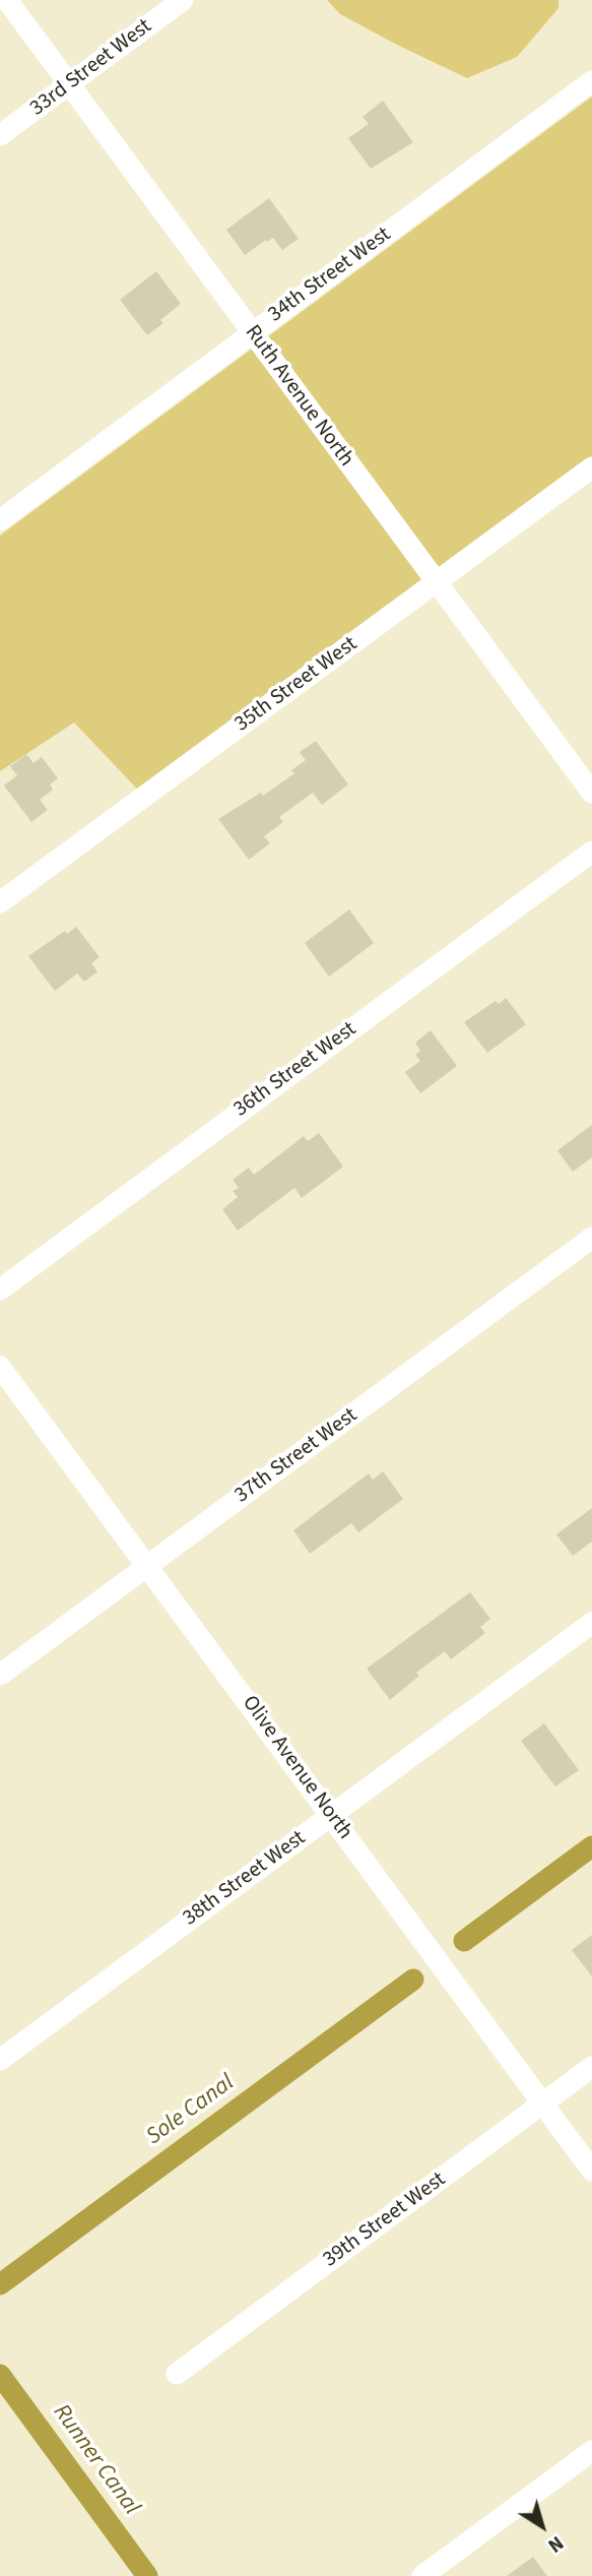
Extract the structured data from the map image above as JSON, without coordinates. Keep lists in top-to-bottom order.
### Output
{
  "streets": {
    "street": [
      "33rd Street West",
      "34th Street West",
      "Ruth Avenue North",
      "35th Street West",
      "36th Street West",
      "37th Street West",
      "Olive Avenue North",
      "38th Street West",
      "39th Street West"
    ]
  },
  "crossings": [
    ["33rd Street West", "Ruth Avenue North"],
    ["34th Street West", "Ruth Avenue North"],
    ["Ruth Avenue North", "35th Street West"],
    ["37th Street West", "Olive Avenue North"],
    ["Olive Avenue North", "38th Street West"],
    ["Olive Avenue North", "39th Street West"]
  ],
  "water": ["Sole Canal", "Runner Canal"],
  "north": "bottom right"
}
